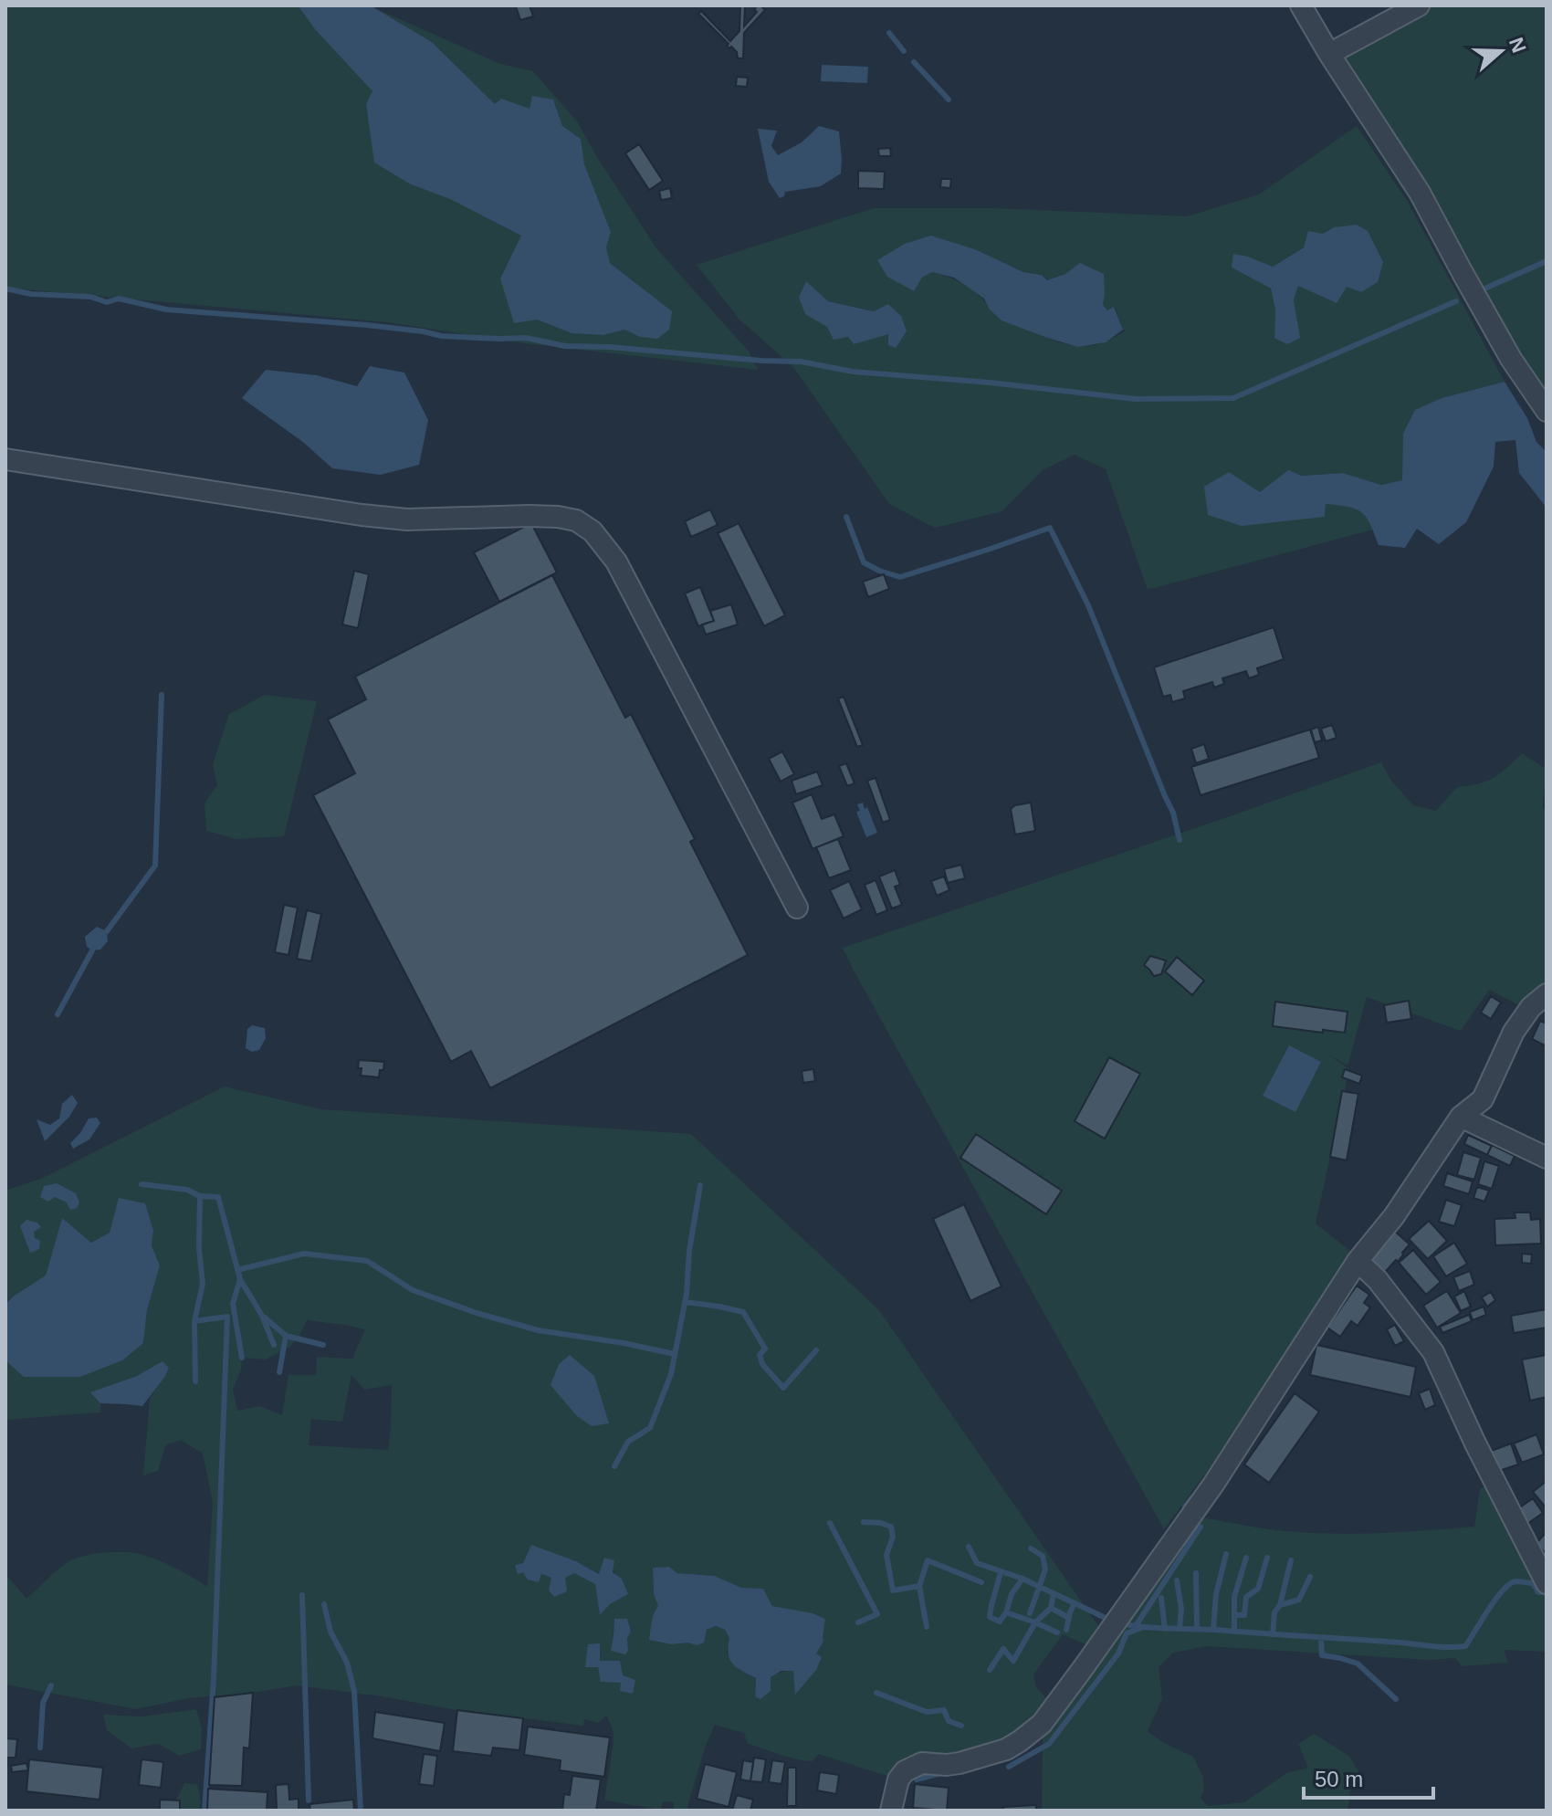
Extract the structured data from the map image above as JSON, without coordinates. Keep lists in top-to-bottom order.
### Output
{
  "scale_bar": "50 m",
  "north": "right"
}
